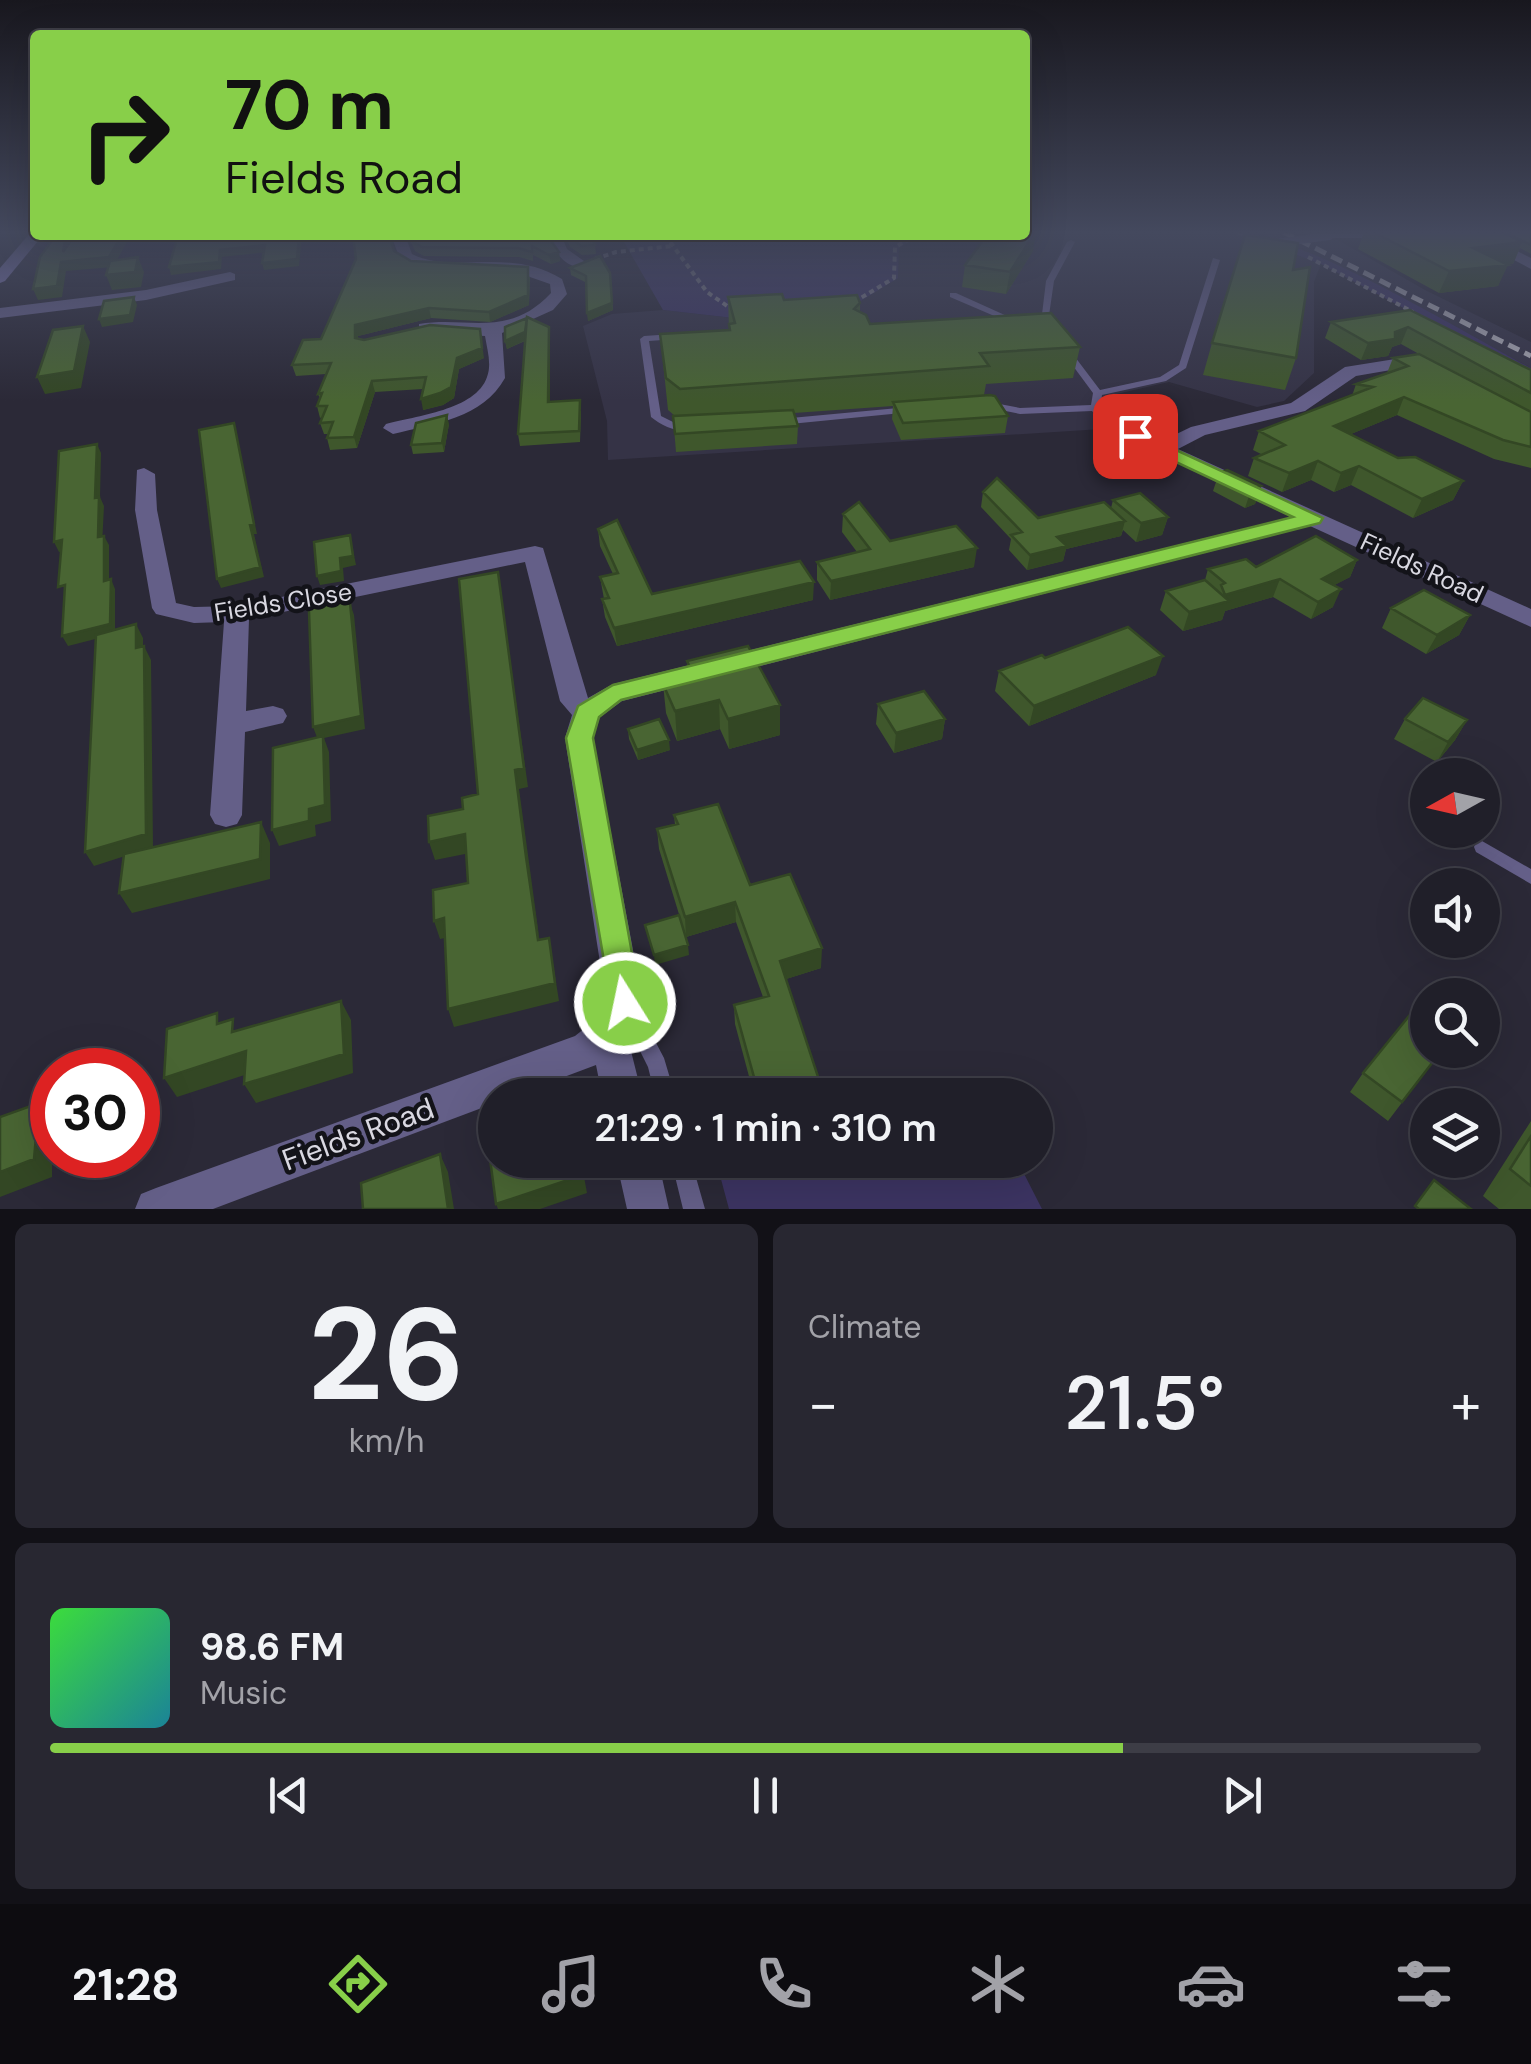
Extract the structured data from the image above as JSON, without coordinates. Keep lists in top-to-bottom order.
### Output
{
  "streets": {
    "street": ["Fields Road", "Fields Close"]
  },
  "north": "left",
  "page": {
    "turn": ["70 m", "Fields Road"],
    "limit": "30",
    "trip": "21:29 · 1 min · 310 m",
    "tile": [
      ["26", "km/h"],
      "Climate"
    ],
    "heat": ["−", "21.5°", "+"],
    "song": ["98.6 FM", "Music"],
    "tabs": "21:28"
  }
}
